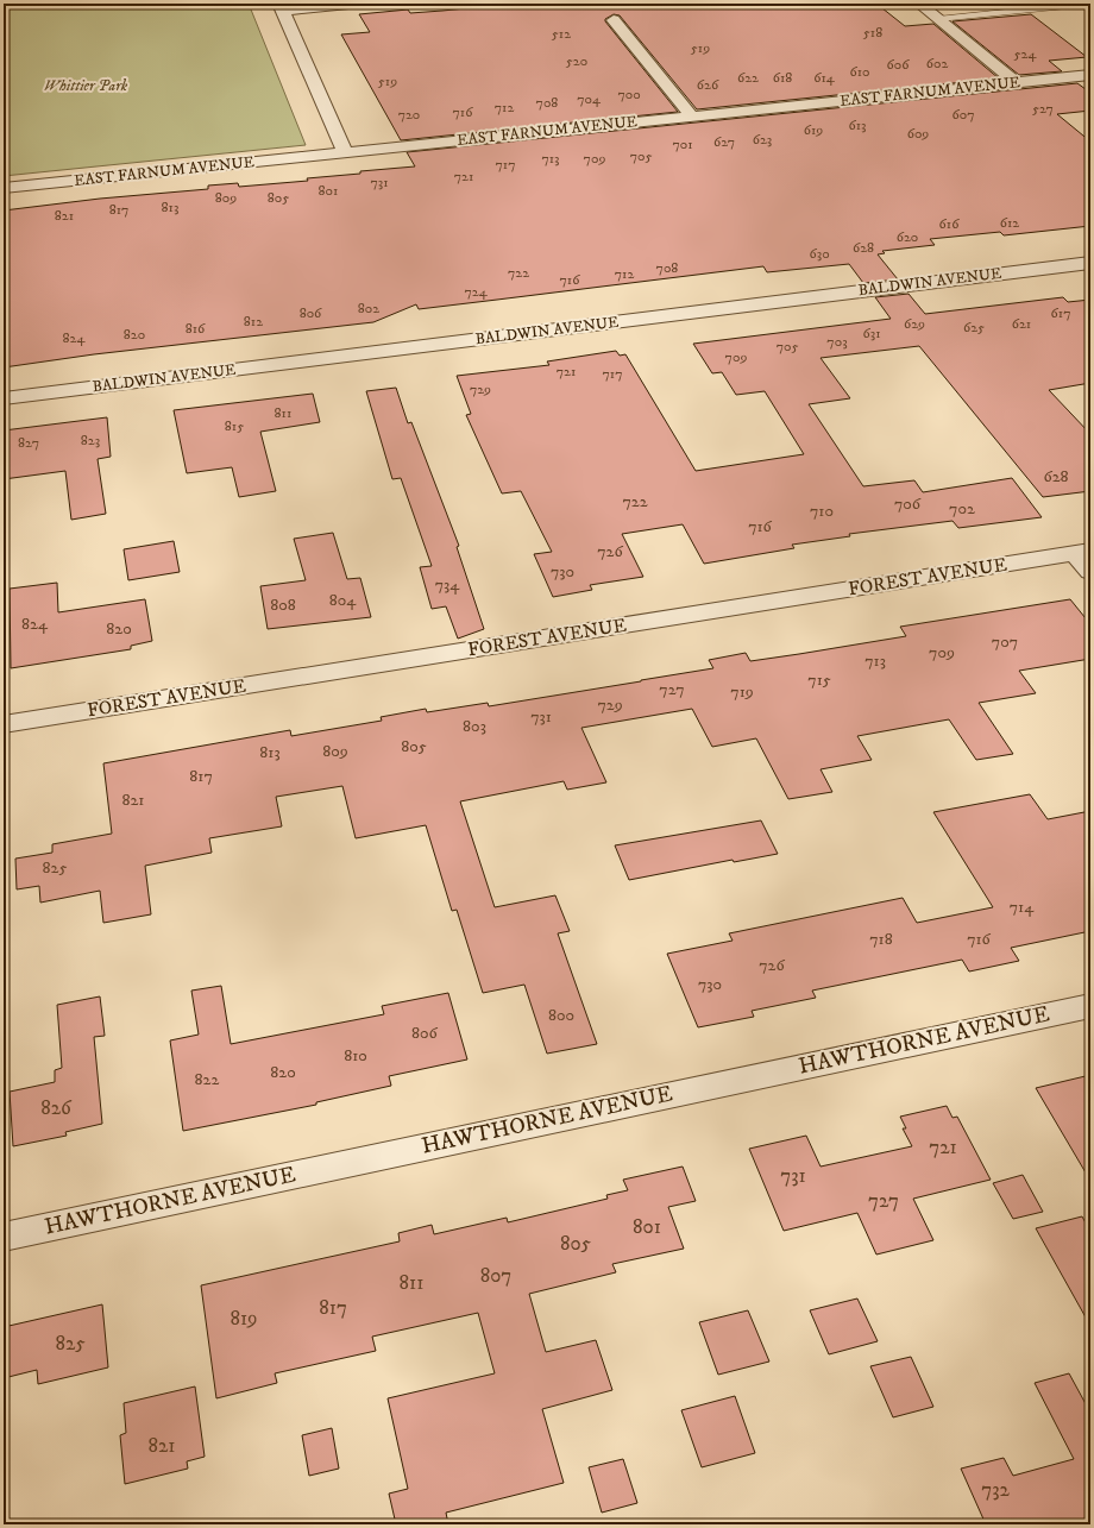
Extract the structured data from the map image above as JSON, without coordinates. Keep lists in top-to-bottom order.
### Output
{
  "streets": {
    "street": [
      "EAST FARNUM AVENUE",
      "BALDWIN AVENUE",
      "FOREST AVENUE",
      "HAWTHORNE AVENUE"
    ]
  },
  "parks": ["Whittier Park"],
  "house_numbers": [
    "518",
    "512",
    "519",
    "524",
    "520",
    "602",
    "606",
    "610",
    "622",
    "618",
    "614",
    "519",
    "626",
    "700",
    "704",
    "708",
    "712",
    "527",
    "716",
    "720",
    "607",
    "613",
    "619",
    "609",
    "623",
    "627",
    "701",
    "705",
    "713",
    "709",
    "717",
    "721",
    "731",
    "801",
    "809",
    "805",
    "813",
    "817",
    "821",
    "612",
    "616",
    "620",
    "628",
    "630",
    "708",
    "722",
    "712",
    "716",
    "724",
    "802",
    "806",
    "617",
    "812",
    "629",
    "621",
    "625",
    "816",
    "631",
    "820",
    "824",
    "703",
    "705",
    "709",
    "721",
    "717",
    "729",
    "811",
    "815",
    "823",
    "827",
    "628",
    "722",
    "706",
    "702",
    "710",
    "716",
    "726",
    "730",
    "734",
    "804",
    "808",
    "824",
    "820",
    "707",
    "709",
    "713",
    "715",
    "727",
    "719",
    "729",
    "731",
    "803",
    "805",
    "809",
    "813",
    "817",
    "821",
    "825",
    "714",
    "718",
    "716",
    "726",
    "730",
    "800",
    "806",
    "810",
    "820",
    "822",
    "826",
    "721",
    "731",
    "727",
    "801",
    "805",
    "807",
    "811",
    "817",
    "819",
    "825",
    "821",
    "732"
  ]
}
